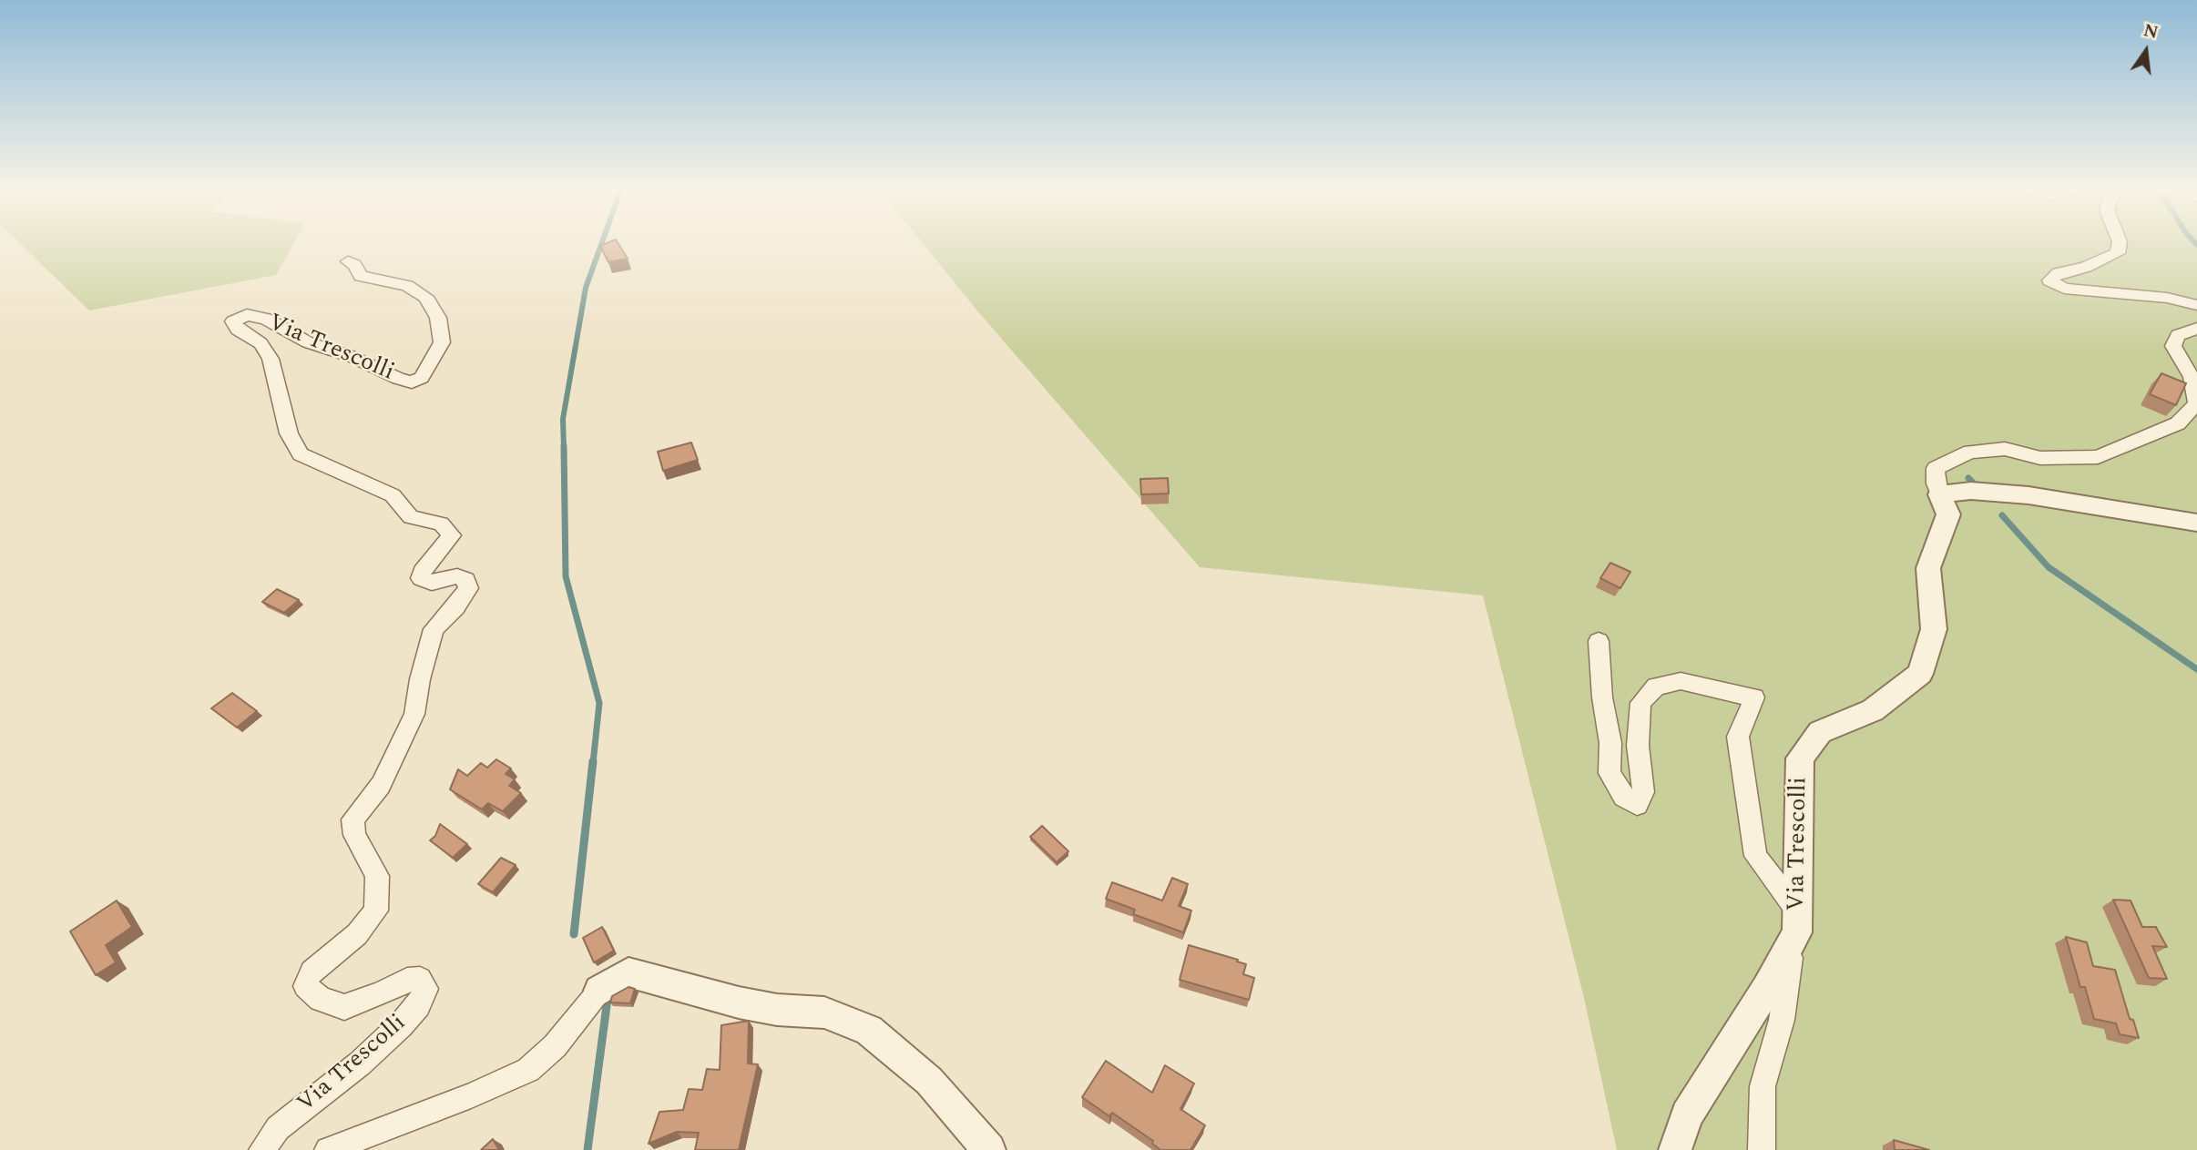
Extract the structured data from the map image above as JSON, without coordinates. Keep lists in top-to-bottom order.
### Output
{
  "streets": {
    "street": ["Via Trescolli"]
  },
  "north": "top"
}
